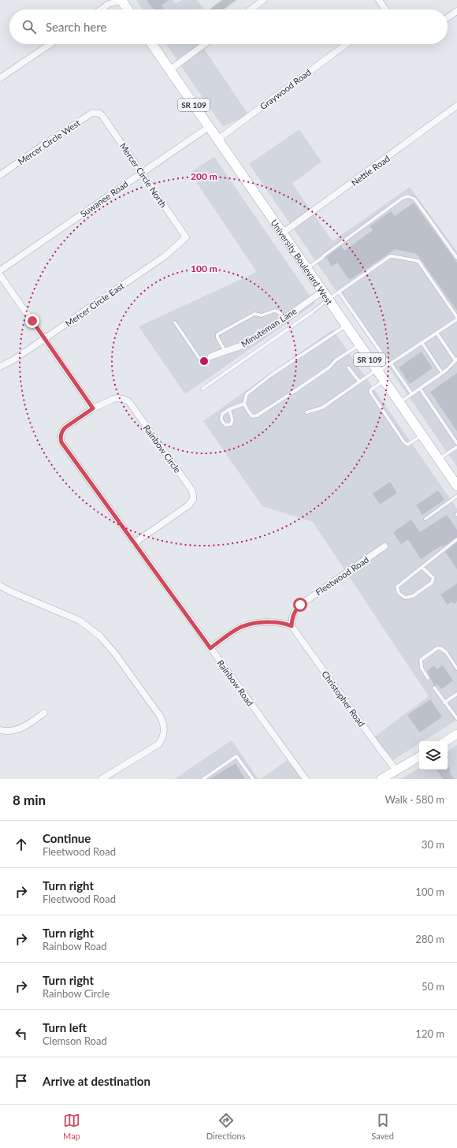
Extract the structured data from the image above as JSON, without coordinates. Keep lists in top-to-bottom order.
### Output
{
  "streets": {
    "main road": ["SR 109", "University Boulevard West"],
    "street": [
      "Graywood Road",
      "Mercer Circle West",
      "Nettie Road",
      "Mercer Circle North",
      "Suwanee Road",
      "Mercer Circle East",
      "Minuteman Lane",
      "Rainbow Circle",
      "Fleetwood Road",
      "Rainbow Road",
      "Christopher Road"
    ]
  },
  "crossings": [
    ["Graywood Road", "University Boulevard West"],
    ["Mercer Circle West", "Mercer Circle North"],
    ["Nettie Road", "University Boulevard West"],
    ["Mercer Circle North", "Suwanee Road"],
    ["Mercer Circle North", "Mercer Circle East"],
    ["Suwanee Road", "University Boulevard West"],
    ["University Boulevard West", "Minuteman Lane"],
    ["Rainbow Circle", "Rainbow Road"],
    ["Fleetwood Road", "Christopher Road"]
  ],
  "page": {
    "search": "Search here",
    "heading": ["8 min", "Walk · 580 m"],
    "list": [
      ["Continue", "Fleetwood Road", "30 m"],
      ["Turn right", "Fleetwood Road", "100 m"],
      ["Turn right", "Rainbow Road", "280 m"],
      ["Turn right", "Rainbow Circle", "50 m"],
      ["Turn left", "Clemson Road", "120 m"],
      "Arrive at destination"
    ],
    "nav": ["Map", "Directions", "Saved"]
  },
  "rings": ["200 m", "100 m"]
}
